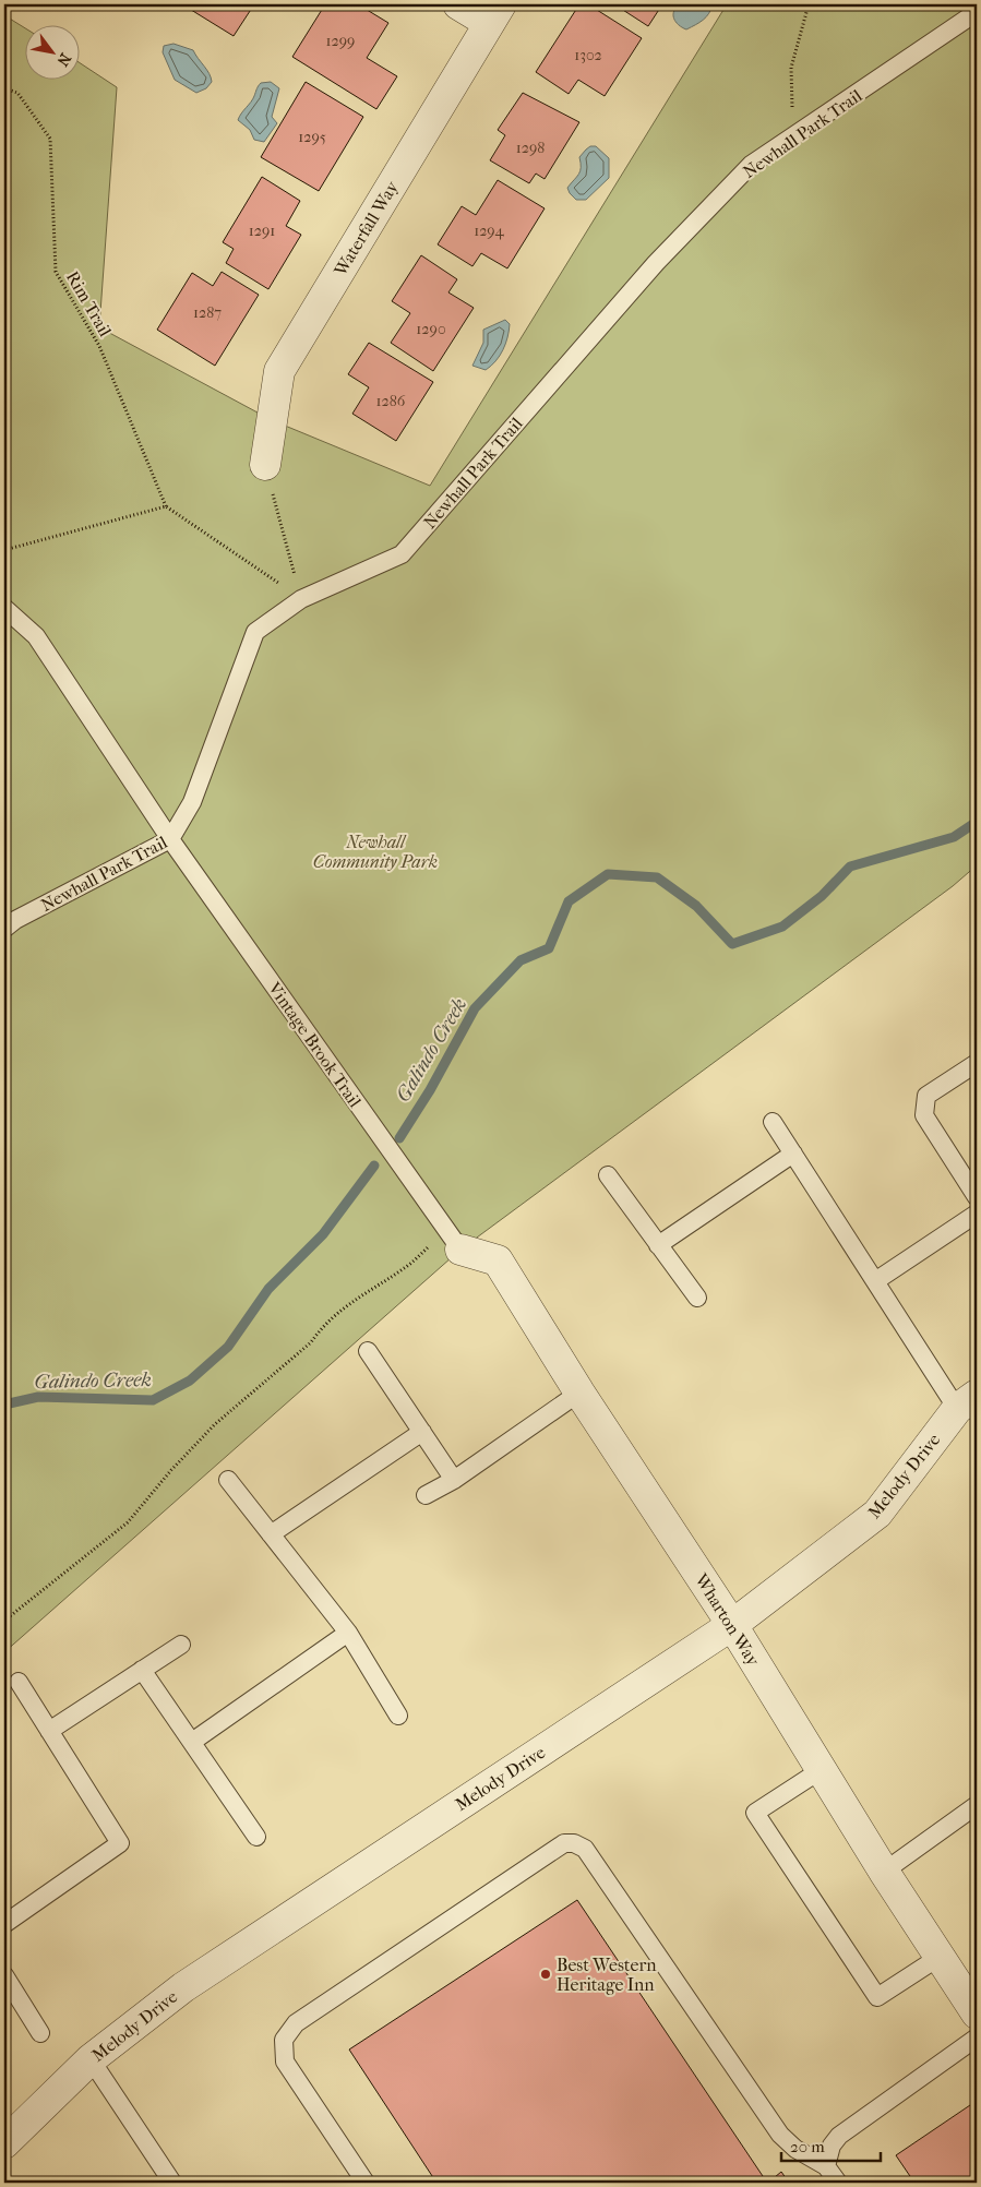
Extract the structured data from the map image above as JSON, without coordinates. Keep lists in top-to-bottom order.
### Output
{
  "streets": {
    "street": ["Waterfall Way", "Melody Drive", "Wharton Way"],
    "lane": ["Newhall Park Trail", "Vintage Brook Trail"],
    "path": ["Rim Trail"]
  },
  "crossings": [
    ["Newhall Park Trail", "Vintage Brook Trail"],
    ["Vintage Brook Trail", "Wharton Way"],
    ["Melody Drive", "Wharton Way"]
  ],
  "water": ["Galindo Creek"],
  "parks": ["Newhall Community Park"],
  "places": ["Best Western Heritage Inn"],
  "house_numbers": [
    "1299",
    "1302",
    "1295",
    "1298",
    "1291",
    "1294",
    "1287",
    "1290",
    "1286"
  ],
  "scale_bar": "20 m",
  "north": "bottom right"
}
